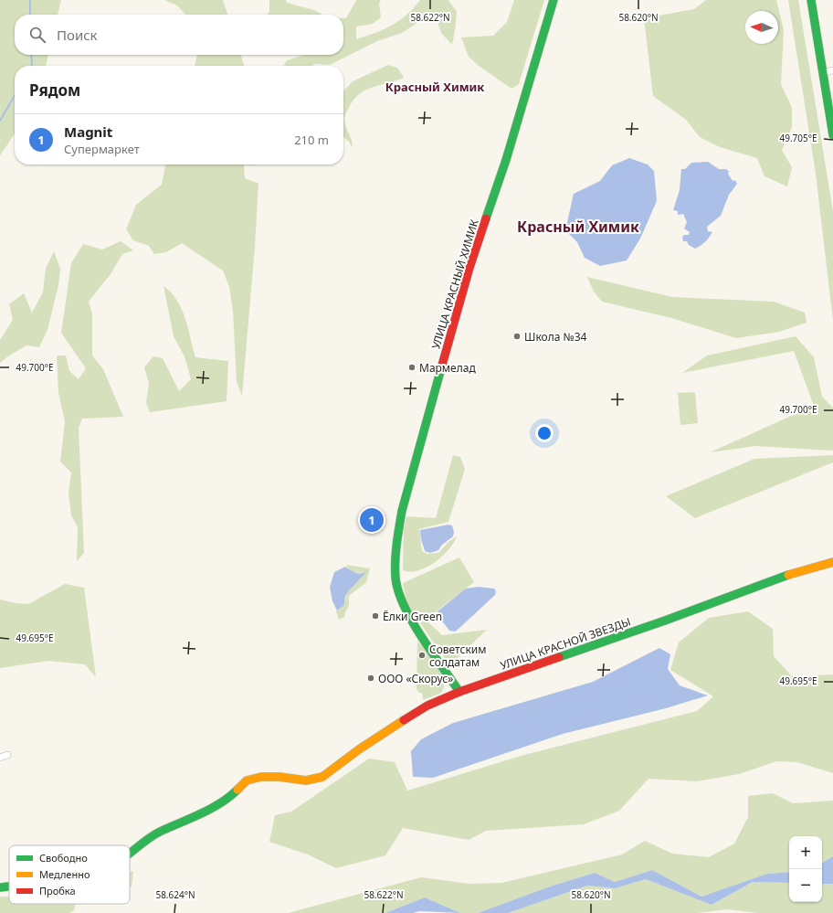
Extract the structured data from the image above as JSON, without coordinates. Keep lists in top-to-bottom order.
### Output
{
  "streets": {
    "street": ["УЛИЦА КРАСНЫЙ ХИМИК", "УЛИЦА КРАСНОЙ ЗВЕЗДЫ"]
  },
  "crossings": [
    ["УЛИЦА КРАСНЫЙ ХИМИК", "УЛИЦА КРАСНОЙ ЗВЕЗДЫ"]
  ],
  "districts": ["Красный Химик", "Красный Химик"],
  "places": [
    "Школа №34",
    "Мармелад",
    "Ёлки Green",
    "Советским солдатам",
    "ООО «Скорус»"
  ],
  "legend": ["Свободно", "Медленно", "Пробка"],
  "north": "left",
  "page": {
    "search": "Поиск",
    "heading": "Рядом",
    "list": [
      {
        "mark": "1",
        "name": "Magnit",
        "note": "Супермаркет",
        "value": "210 m"
      }
    ],
    "pins": "1",
    "map_buttons": ["+", "−"]
  },
  "coordinates": [
    "58.622°N",
    "58.620°N",
    "49.705°E",
    "49.700°E",
    "49.695°E",
    "58.624°N"
  ]
}
